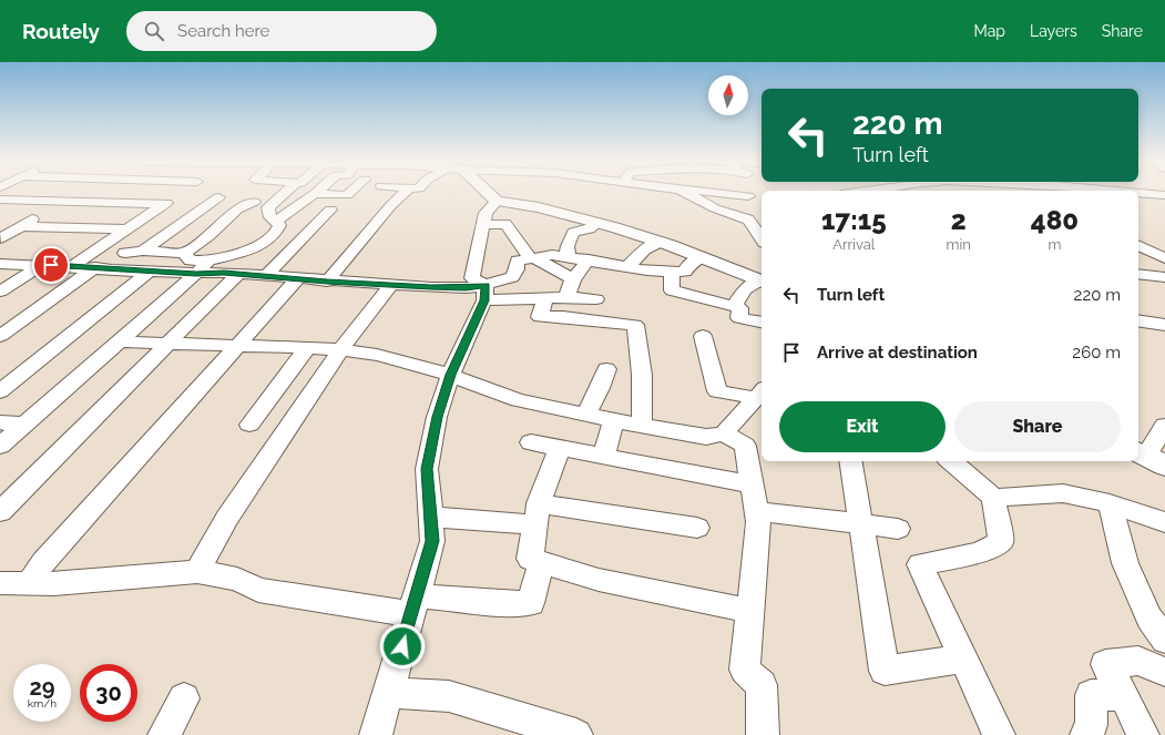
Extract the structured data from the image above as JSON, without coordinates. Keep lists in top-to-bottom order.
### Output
{
  "north": "top",
  "page": {
    "header": "Routely",
    "search": "Search here",
    "nav": ["Map", "Layers", "Share"],
    "turn": ["220 m", "Turn left"],
    "eta": [
      "17:15",
      "Arrival",
      "2",
      "min",
      "480",
      "m"
    ],
    "list": [
      {
        "name": "Turn left",
        "value": "220 m"
      },
      {
        "name": "Arrive at destination",
        "value": "260 m"
      }
    ],
    "buttons": ["Exit", "Share"],
    "speed": "29 km/h",
    "limit": "30"
  }
}
